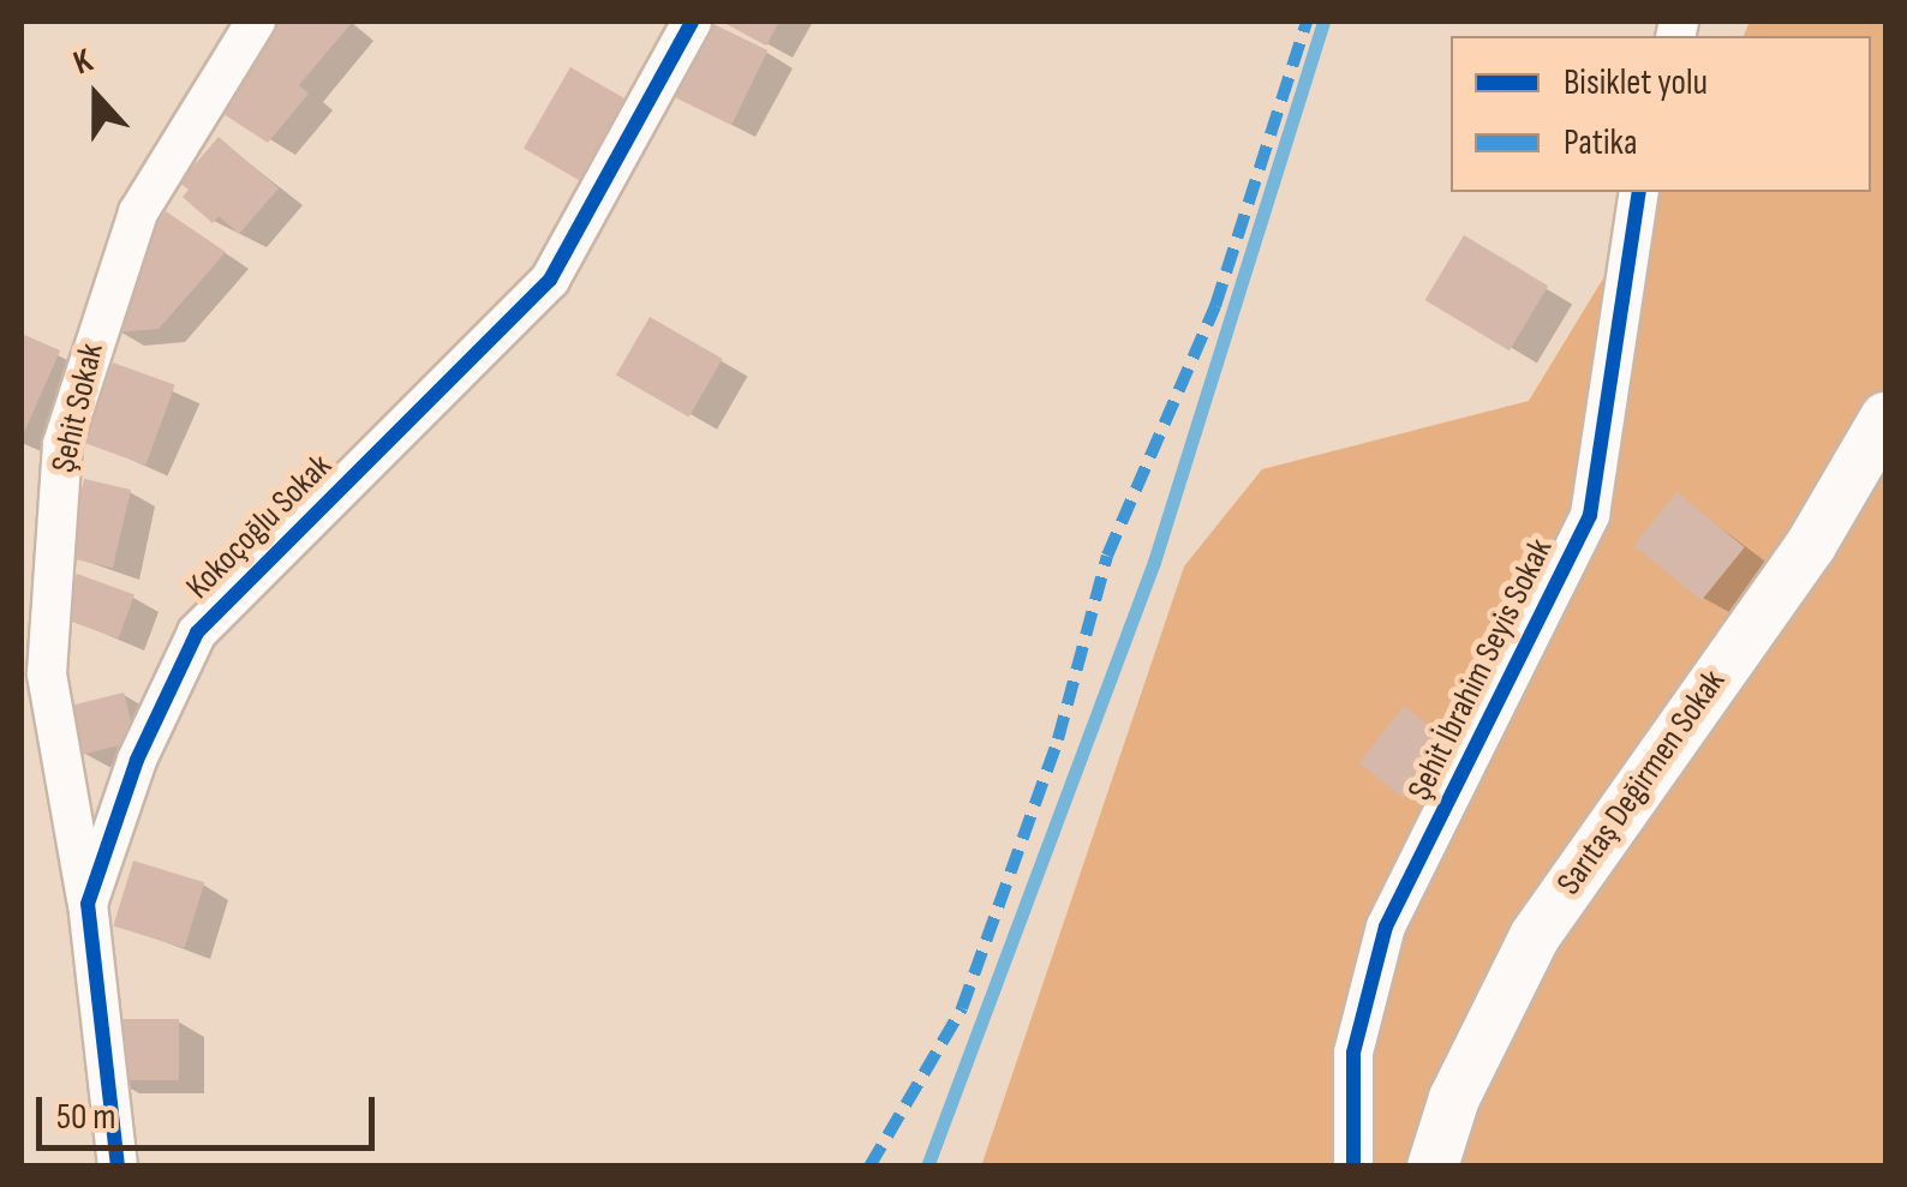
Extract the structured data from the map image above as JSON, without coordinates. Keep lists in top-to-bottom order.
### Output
{
  "streets": {
    "street": [
      "Şehit Sokak",
      "Kokoçoğlu Sokak",
      "Şehit İbrahim Seyis Sokak",
      "Sarıtaş Değirmen Sokak"
    ]
  },
  "crossings": [
    ["Şehit Sokak", "Kokoçoğlu Sokak"]
  ],
  "legend": ["Bisiklet yolu", "Patika"],
  "scale_bar": "50 m",
  "north": "top"
}
